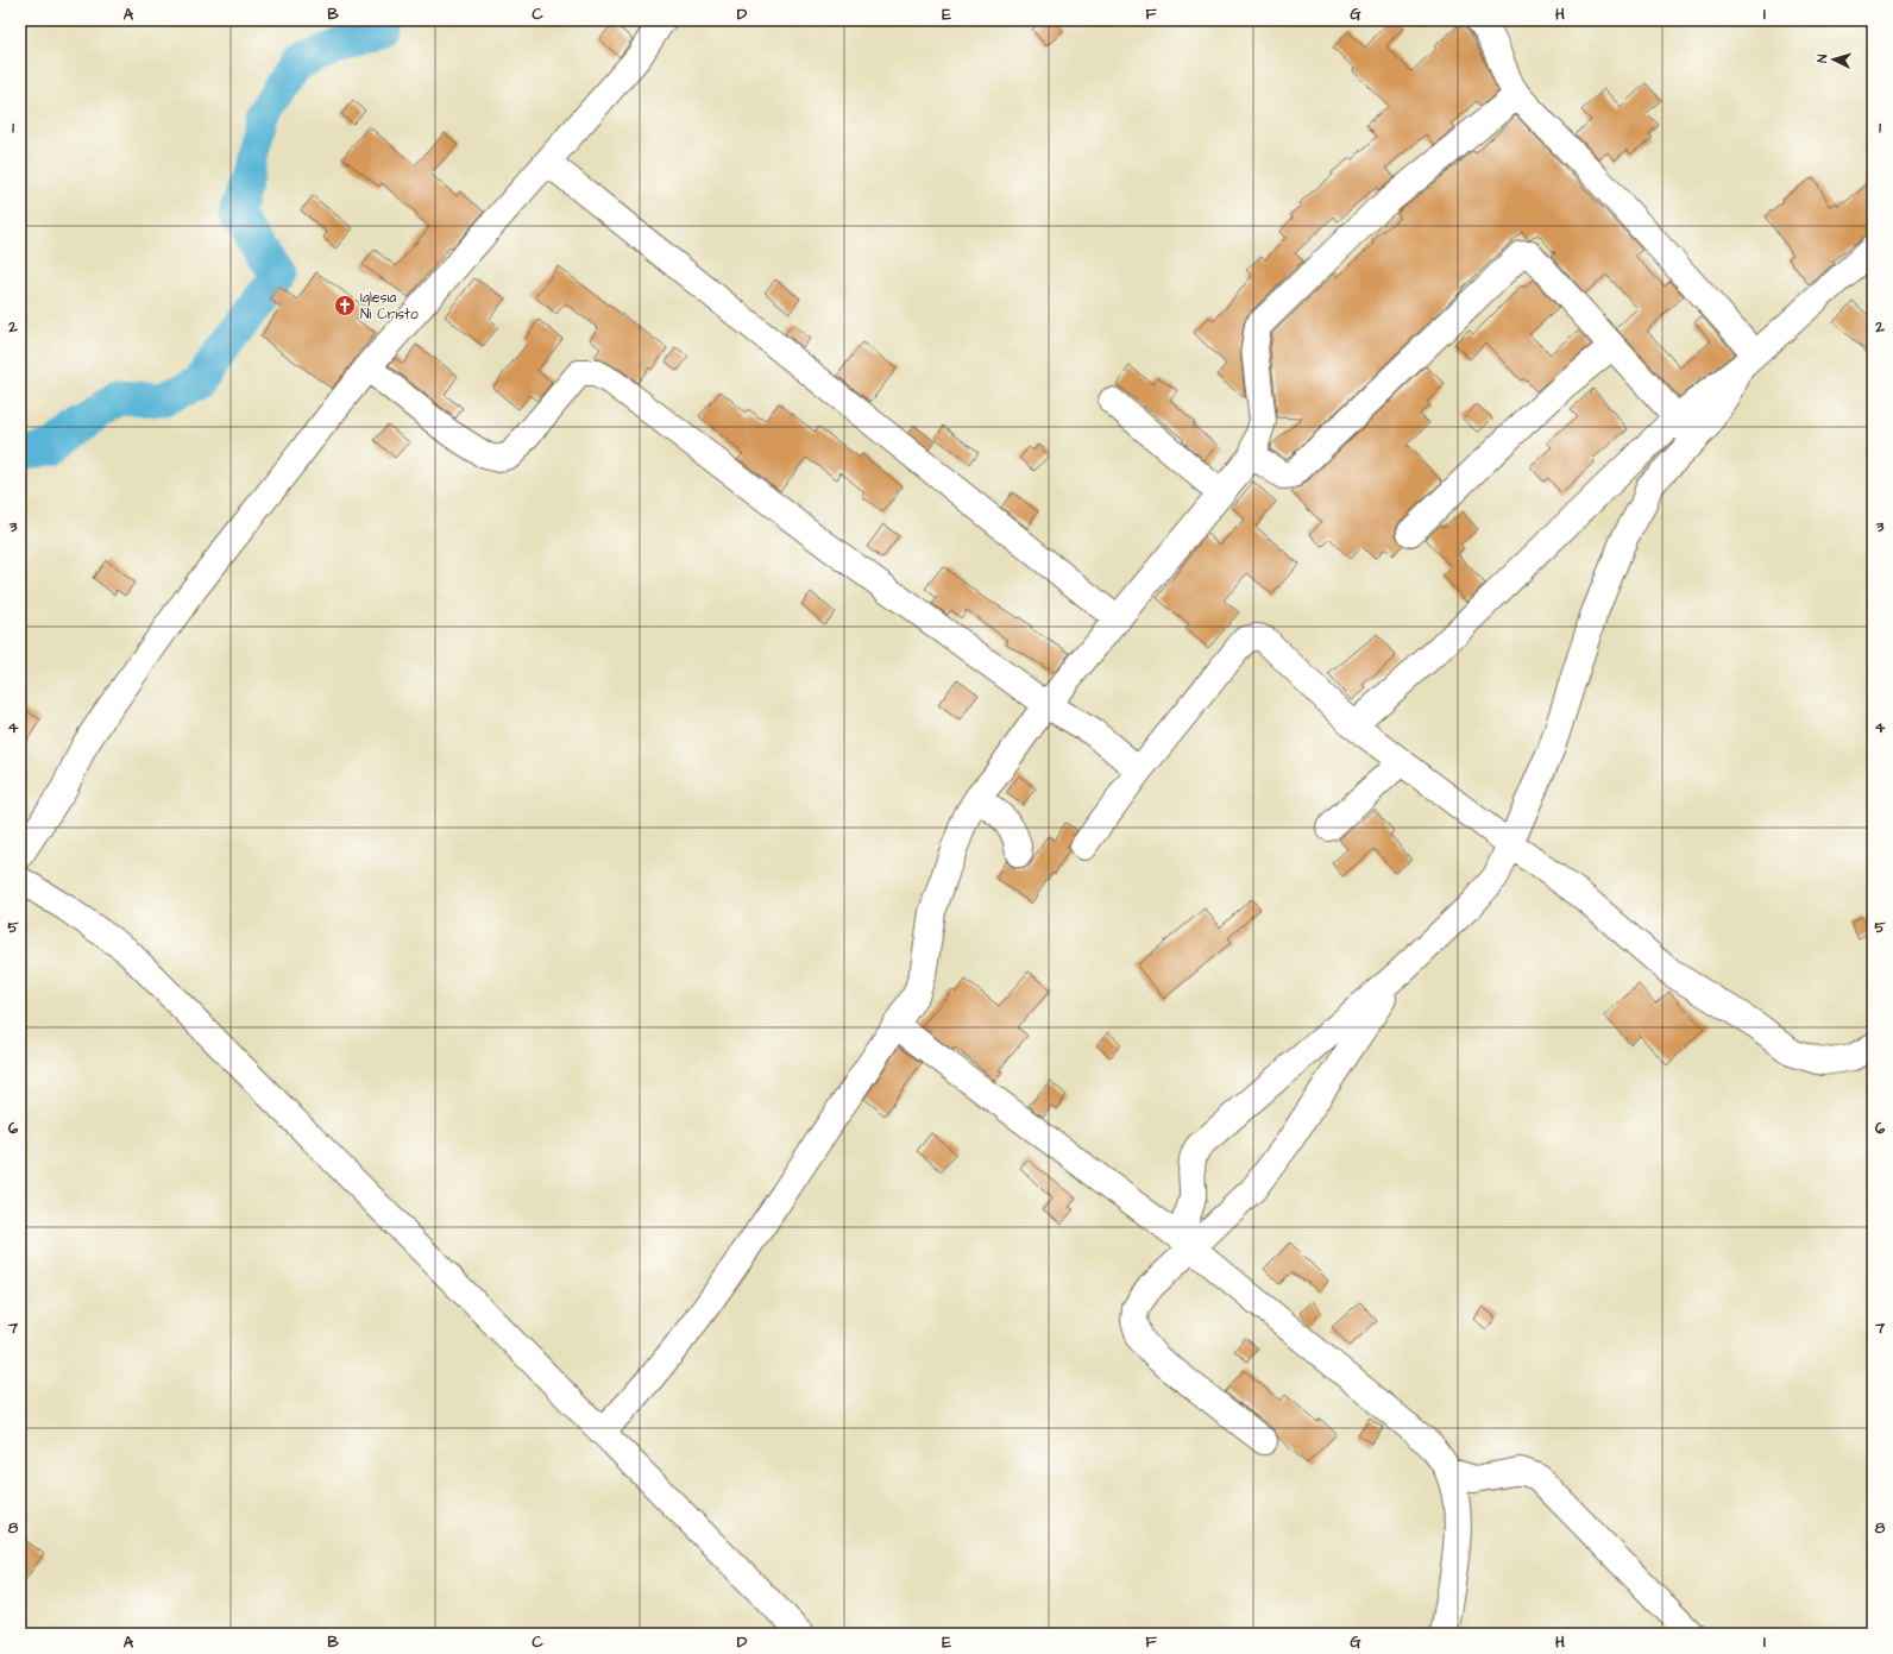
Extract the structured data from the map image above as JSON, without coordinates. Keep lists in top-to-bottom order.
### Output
{
  "places": {
    "church": ["Iglesia Ni Cristo"]
  },
  "north": "left",
  "grid": {
    "columns": [
      "A",
      "B",
      "C",
      "D",
      "E",
      "F",
      "G",
      "H",
      "I"
    ],
    "rows": [
      "1",
      "2",
      "3",
      "4",
      "5",
      "6",
      "7",
      "8"
    ]
  }
}
